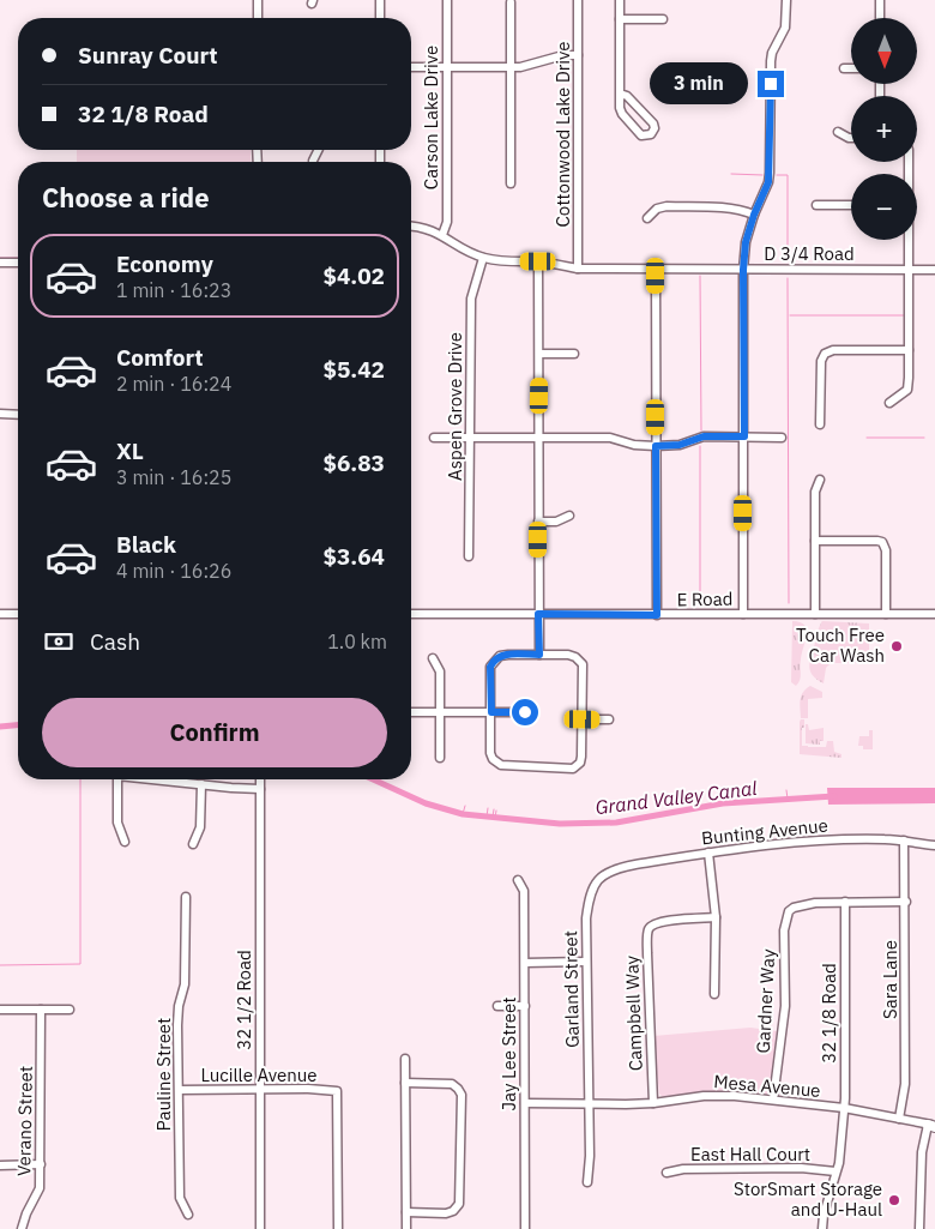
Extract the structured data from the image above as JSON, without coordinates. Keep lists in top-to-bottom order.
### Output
{
  "streets": {
    "street": [
      "Carson Lake Drive",
      "Cottonwood Lake Drive",
      "D 3/4 Road",
      "Aspen Grove Drive",
      "E Road",
      "Bunting Avenue",
      "Sara Lane",
      "Garland Street",
      "32 1/2 Road",
      "Gardner Way",
      "Campbell Way",
      "32 1/8 Road",
      "Jay Lee Street",
      "Pauline Street",
      "Lucille Avenue",
      "Mesa Avenue",
      "Verano Street",
      "East Hall Court"
    ]
  },
  "crossings": [
    ["Carson Lake Drive", "D 3/4 Road"],
    ["Cottonwood Lake Drive", "D 3/4 Road"],
    ["D 3/4 Road", "Aspen Grove Drive"],
    ["Bunting Avenue", "Sara Lane"],
    ["Bunting Avenue", "Garland Street"],
    ["Sara Lane", "Mesa Avenue"],
    ["Garland Street", "Mesa Avenue"],
    ["32 1/2 Road", "Lucille Avenue"],
    ["Gardner Way", "32 1/8 Road"],
    ["Gardner Way", "Mesa Avenue"],
    ["Campbell Way", "Mesa Avenue"],
    ["32 1/8 Road", "Mesa Avenue"],
    ["32 1/8 Road", "East Hall Court"],
    ["Jay Lee Street", "Mesa Avenue"],
    ["Pauline Street", "Lucille Avenue"]
  ],
  "water": ["Grand Valley Canal"],
  "places": ["Touch Free Car Wash", "StorSmart Storage and U-Haul"],
  "north": "bottom",
  "page": {
    "map_buttons": ["+", "−"],
    "banner": ["Sunray Court", "32 1/8 Road"],
    "bubble": "3 min",
    "heading": "Choose a ride",
    "list": [
      {
        "name": "Economy",
        "note": "1 min · 16:23",
        "value": "$4.02"
      },
      {
        "name": "Comfort",
        "note": "2 min · 16:24",
        "value": "$5.42"
      },
      {
        "name": "XL",
        "note": "3 min · 16:25",
        "value": "$6.83"
      },
      {
        "name": "Black",
        "note": "4 min · 16:26",
        "value": "$3.64"
      }
    ],
    "pay": ["Cash", "1.0 km"],
    "buttons": "Confirm"
  }
}
